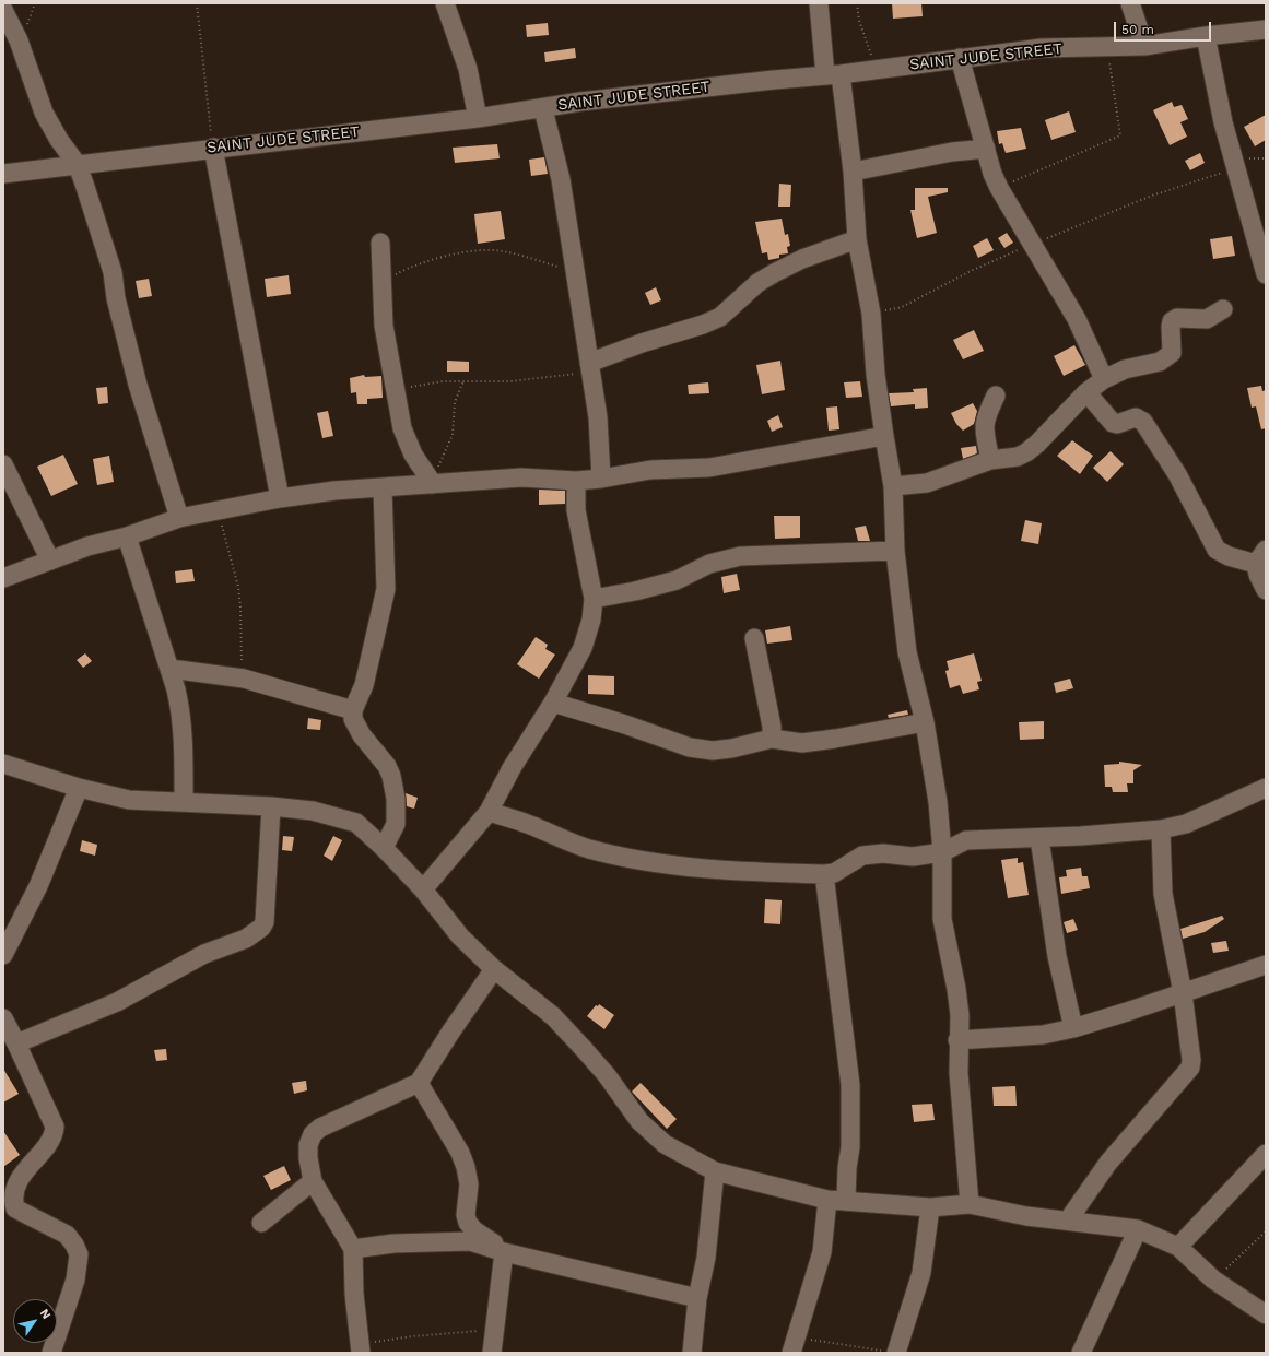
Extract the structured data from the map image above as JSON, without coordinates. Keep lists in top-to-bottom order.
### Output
{
  "streets": {
    "street": ["SAINT JUDE STREET"]
  },
  "scale_bar": "50 m",
  "north": "top right"
}
